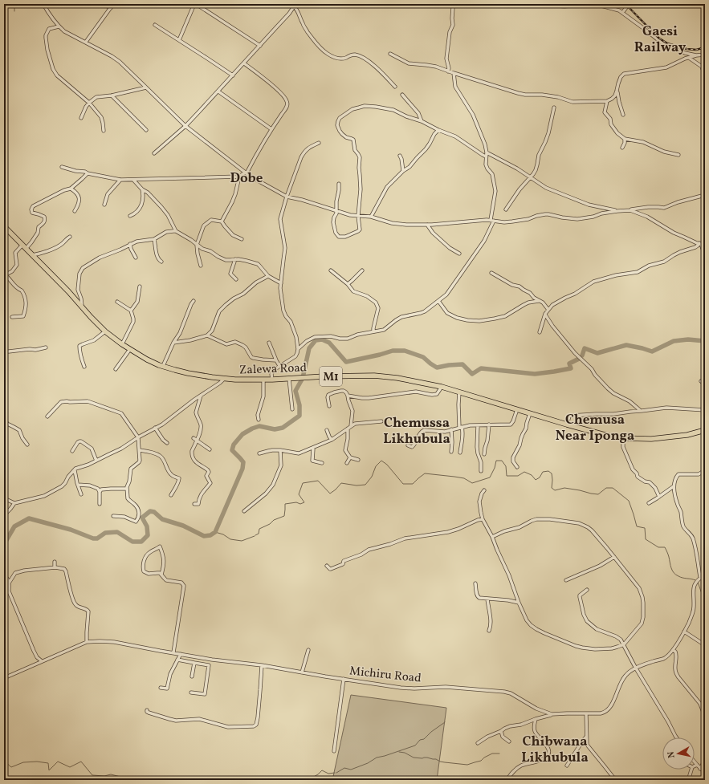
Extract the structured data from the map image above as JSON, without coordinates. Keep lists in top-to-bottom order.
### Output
{
  "streets": {
    "highway": ["Zalewa Road", "M1"],
    "street": ["Michiru Road"]
  },
  "districts": [
    "Gaesi Railway",
    "Dobe",
    "Chemusa Near Iponga",
    "Chemussa Likhubula",
    "Chibwana Likhubula"
  ],
  "north": "left"
}
